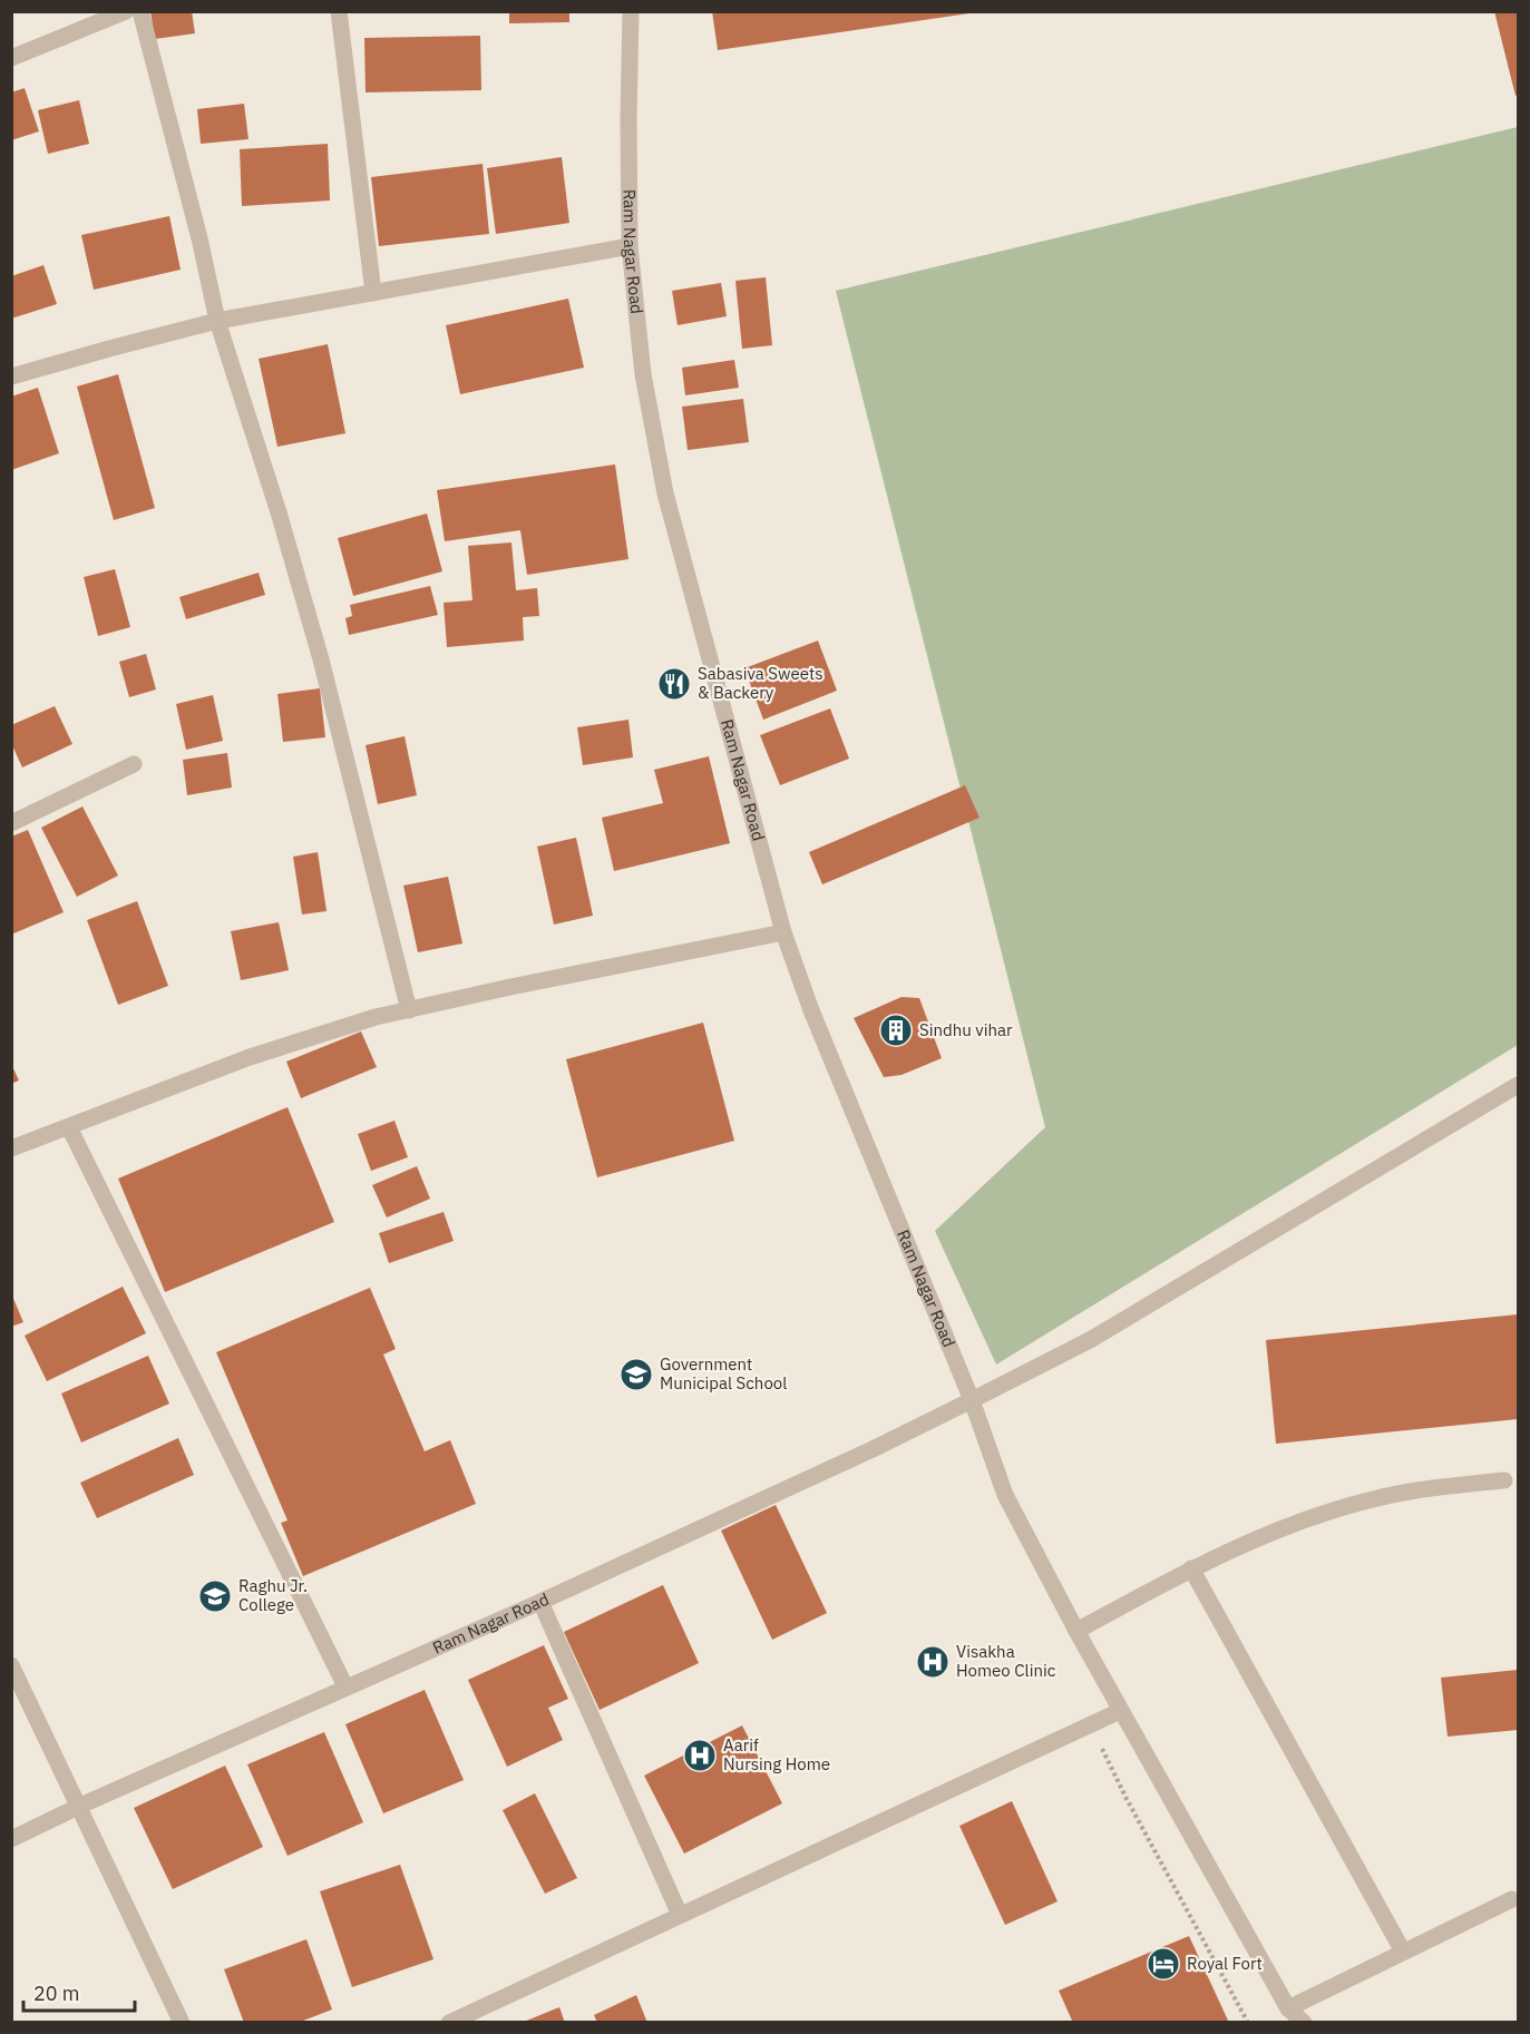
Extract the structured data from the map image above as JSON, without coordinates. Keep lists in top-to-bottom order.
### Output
{
  "streets": {
    "street": ["Ram Nagar Road"]
  },
  "places": {
    "restaurant": ["Sabasiva Sweets & Backery"],
    "building": ["Sindhu vihar"],
    "school or university": ["Government Municipal School", "Raghu Jr. College"],
    "hospital": ["Visakha Homeo Clinic", "Aarif Nursing Home"],
    "hotel": ["Royal Fort"]
  },
  "scale_bar": "20 m"
}
